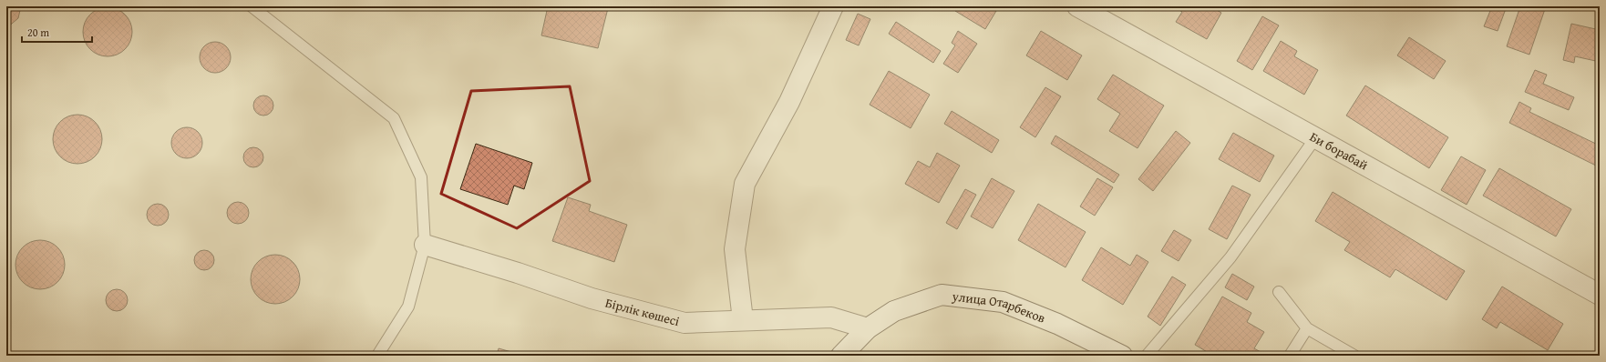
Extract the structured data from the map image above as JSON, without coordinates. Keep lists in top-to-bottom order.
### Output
{
  "streets": {
    "street": ["Би борабай", "улица Отарбеков", "Бірлік көшесі"]
  },
  "crossings": [
    ["улица Отарбеков", "Бірлік көшесі"]
  ],
  "scale_bar": "20 m"
}
